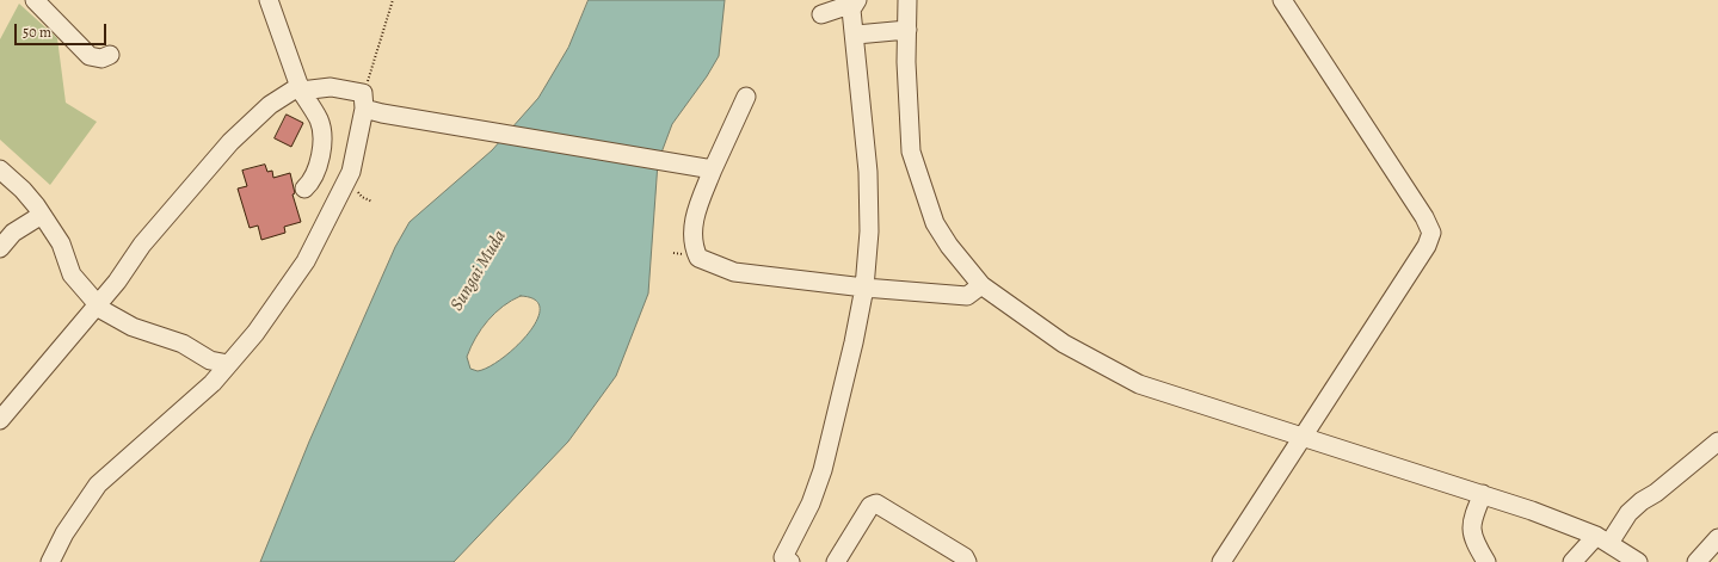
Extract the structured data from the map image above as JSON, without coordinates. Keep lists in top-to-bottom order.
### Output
{
  "water": ["Sungai Muda"],
  "scale_bar": "50 m"
}
